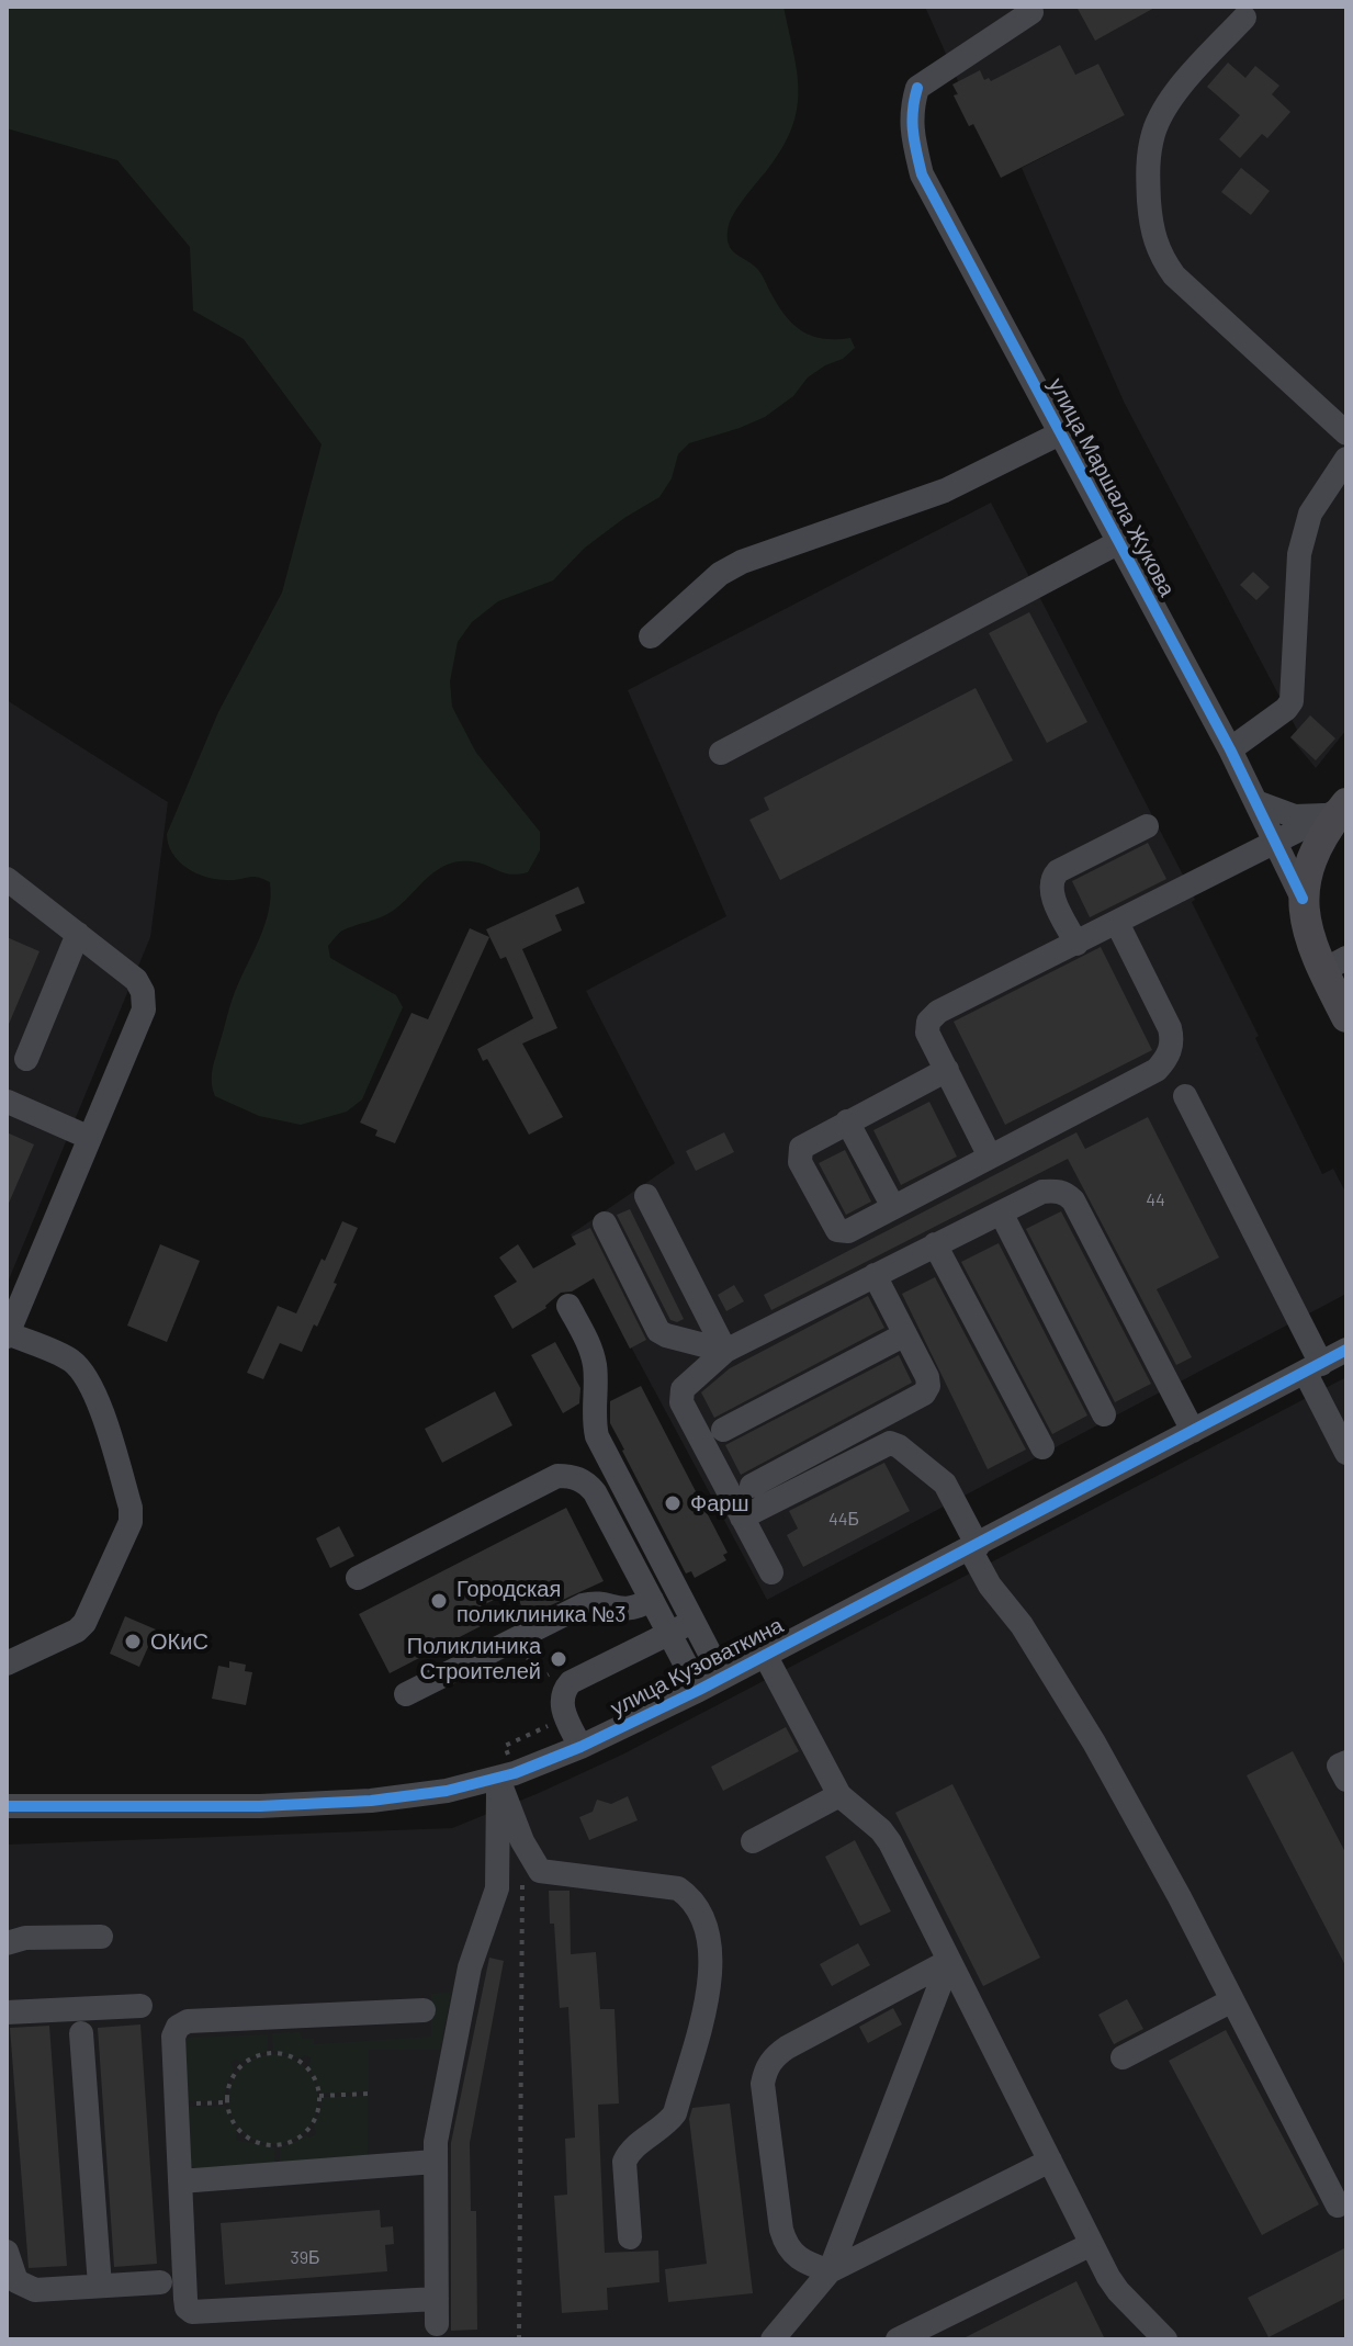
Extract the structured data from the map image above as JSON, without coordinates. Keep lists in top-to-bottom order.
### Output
{
  "streets": {
    "main road": ["улица Маршала Жукова"],
    "street": ["улица Кузоваткина"]
  },
  "places": [
    "Фарш",
    "Городская поликлиника №3",
    "ОКиС",
    "Поликлиника Строителей"
  ],
  "house_numbers": ["44", "44Б", "39Б"]
}
